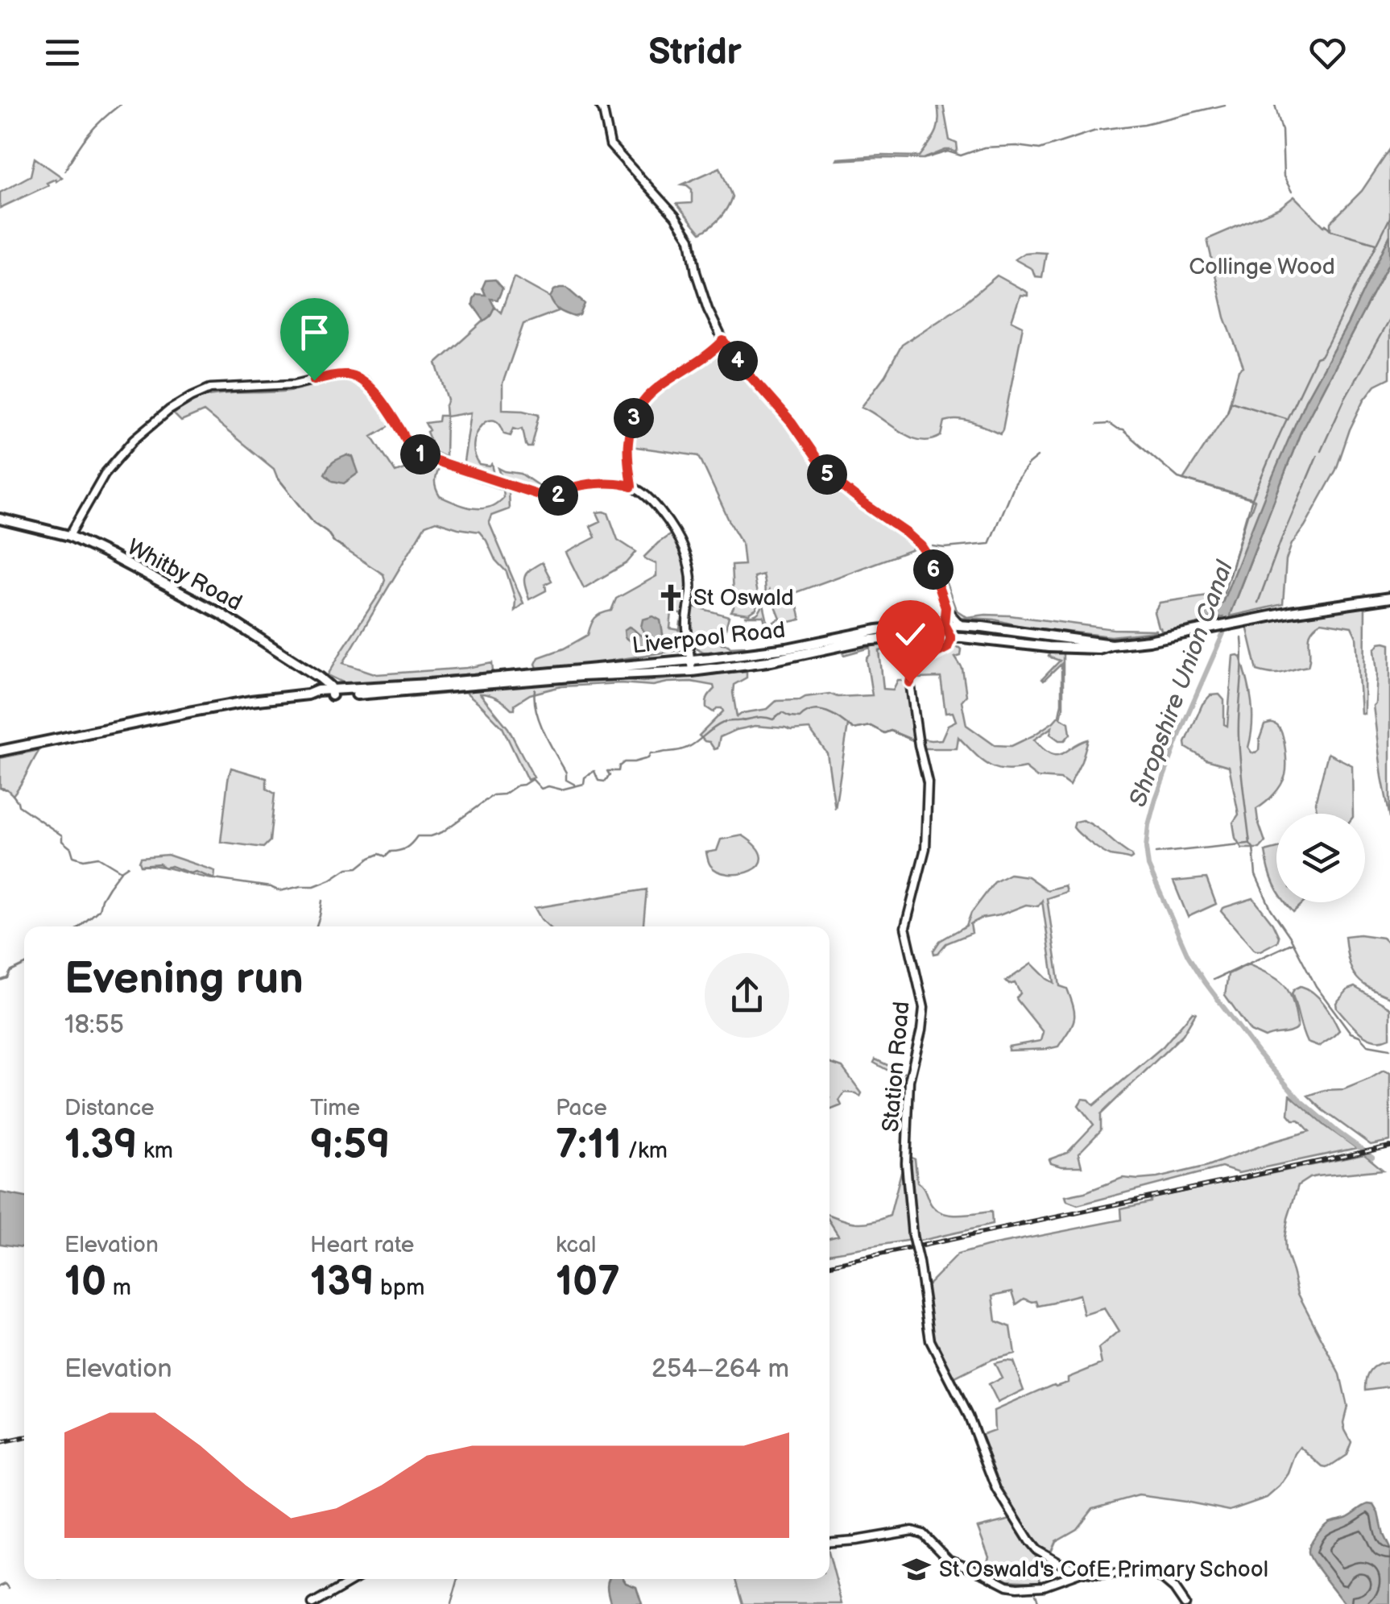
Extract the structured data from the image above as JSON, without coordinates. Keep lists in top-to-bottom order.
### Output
{
  "streets": {
    "main road": ["Whitby Road", "Liverpool Road"],
    "street": ["Station Road"]
  },
  "crossings": [
    ["Whitby Road", "Liverpool Road"],
    ["Liverpool Road", "Station Road"]
  ],
  "water": ["Shropshire Union Canal"],
  "parks": ["Collinge Wood"],
  "places": {
    "church": ["St Oswald"],
    "school or university": ["St Oswald's CofE Primary School"]
  },
  "page": {
    "header": "Stridr",
    "pins": [
      "4",
      "3",
      "1",
      "5",
      "2",
      "6"
    ],
    "heading": ["Evening run", "18:55"],
    "stats": [
      ["Distance", "1.39 km"],
      ["Time", "9:59"],
      ["Pace", "7:11 /km"],
      ["Elevation", "10 m"],
      ["Heart rate", "139 bpm"],
      ["kcal", "107"]
    ],
    "chart": ["Elevation", "254–264 m"]
  }
}
